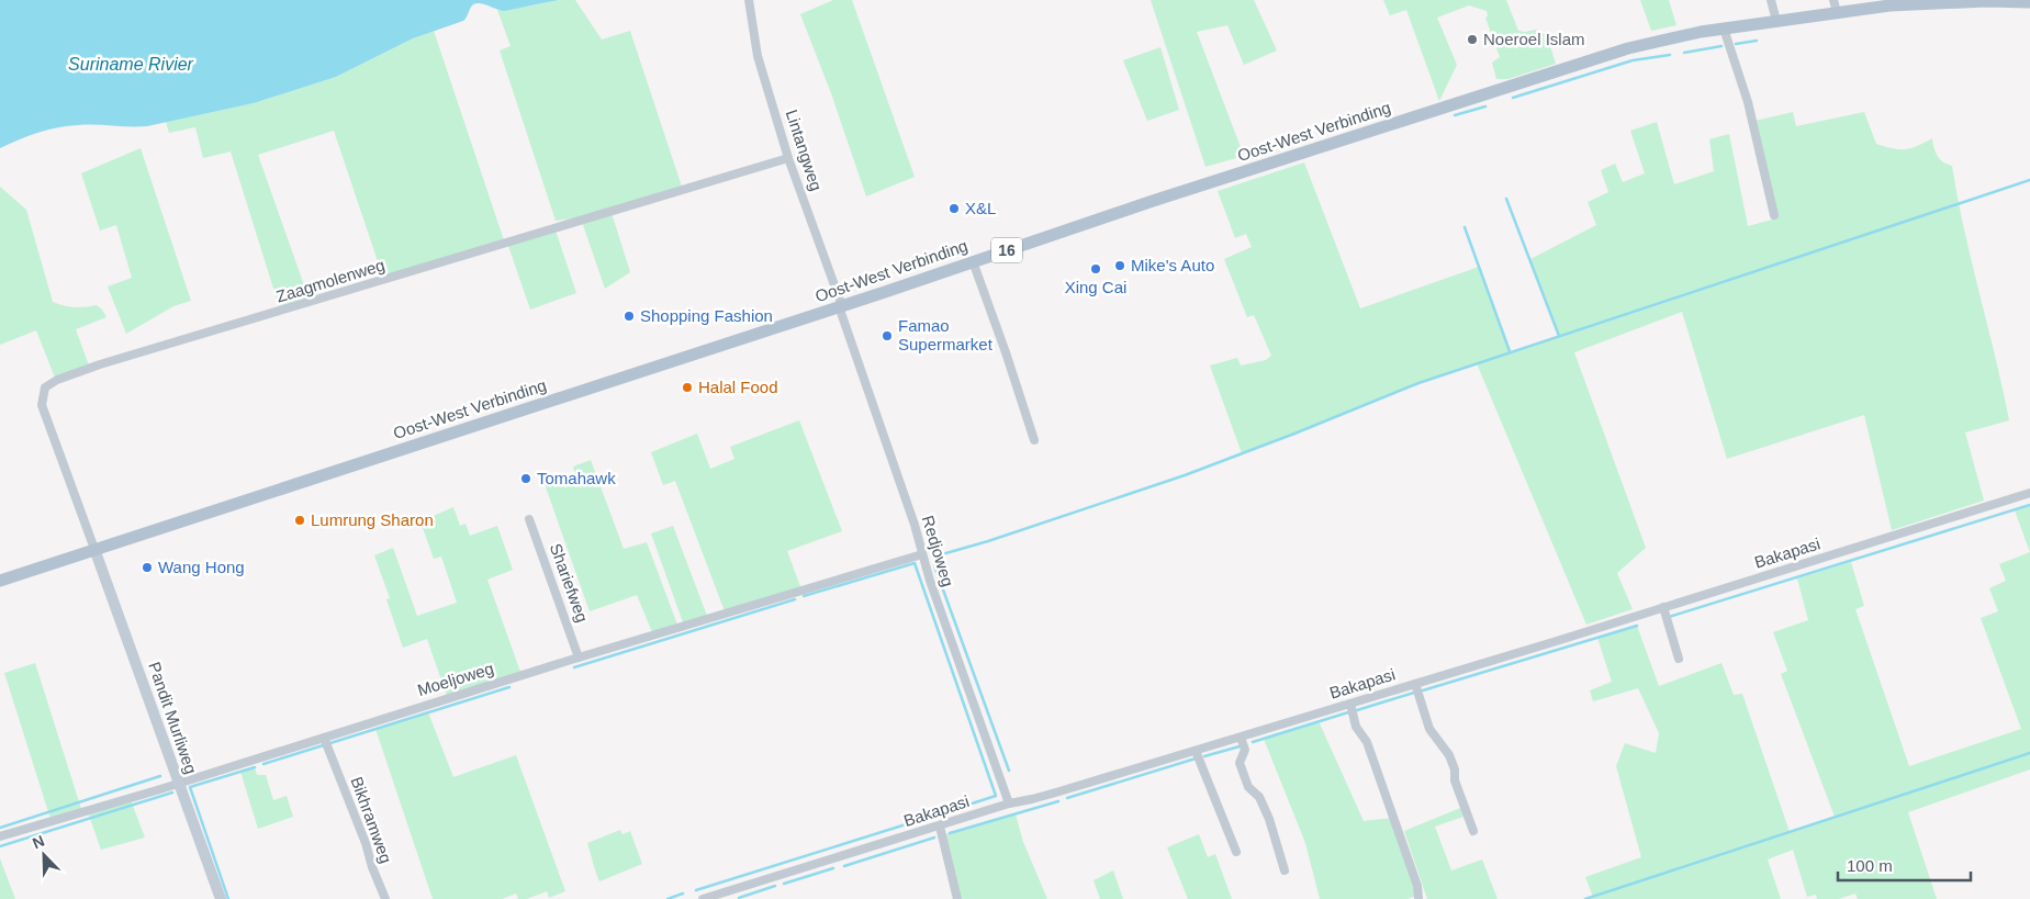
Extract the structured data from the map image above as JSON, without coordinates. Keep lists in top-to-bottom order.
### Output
{
  "streets": {
    "main road": ["Oost-West Verbinding", "16"],
    "street": [
      "Lintangweg",
      "Zaagmolenweg",
      "Redjoweg",
      "Bakapasi",
      "Shariefweg",
      "Moeljoweg",
      "Pandit Murliweg",
      "Bikhramweg"
    ]
  },
  "crossings": [
    ["Oost-West Verbinding", "Lintangweg"],
    ["Oost-West Verbinding", "Zaagmolenweg"],
    ["Oost-West Verbinding", "Redjoweg"],
    ["Oost-West Verbinding", "Pandit Murliweg"],
    ["Lintangweg", "Zaagmolenweg"],
    ["Lintangweg", "Redjoweg"],
    ["Zaagmolenweg", "Pandit Murliweg"],
    ["Redjoweg", "Bakapasi"],
    ["Redjoweg", "Moeljoweg"],
    ["Shariefweg", "Moeljoweg"],
    ["Moeljoweg", "Pandit Murliweg"],
    ["Moeljoweg", "Bikhramweg"]
  ],
  "water": ["Suriname Rivier"],
  "places": [
    "Noeroel Islam",
    "X&L",
    "Mike's Auto",
    "Xing Cai",
    "Shopping Fashion",
    "Famao Supermarket",
    "Halal Food",
    "Tomahawk",
    "Lumrung Sharon",
    "Wang Hong"
  ],
  "scale_bar": "100 m",
  "north": "top left"
}
